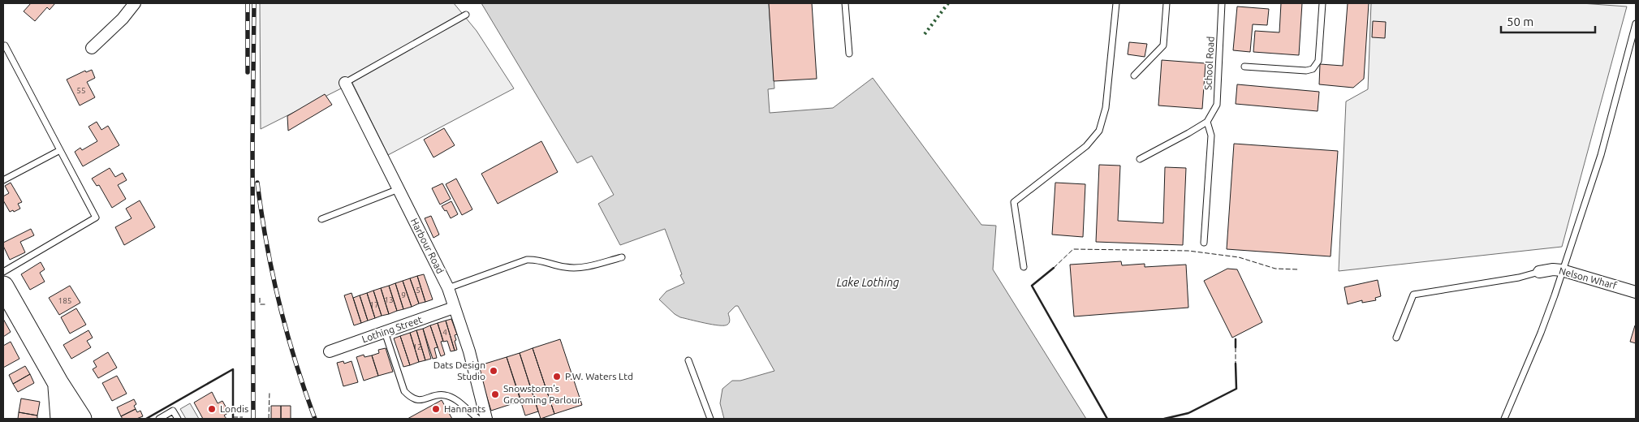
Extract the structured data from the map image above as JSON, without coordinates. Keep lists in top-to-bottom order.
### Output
{
  "streets": {
    "street": ["Harbour Road", "Nelson Wharf", "Lothing Street"],
    "lane": ["School Road"]
  },
  "crossings": [
    ["Harbour Road", "Lothing Street"]
  ],
  "water": ["Lake Lothing"],
  "places": [
    "Dats Design Studio",
    "P.W. Waters Ltd",
    "Snowstorm’s Grooming Parlour",
    "Londis",
    "Hannants"
  ],
  "house_numbers": [
    "55",
    "5",
    "9",
    "13",
    "185",
    "17",
    "4",
    "12"
  ],
  "scale_bar": "50 m"
}
